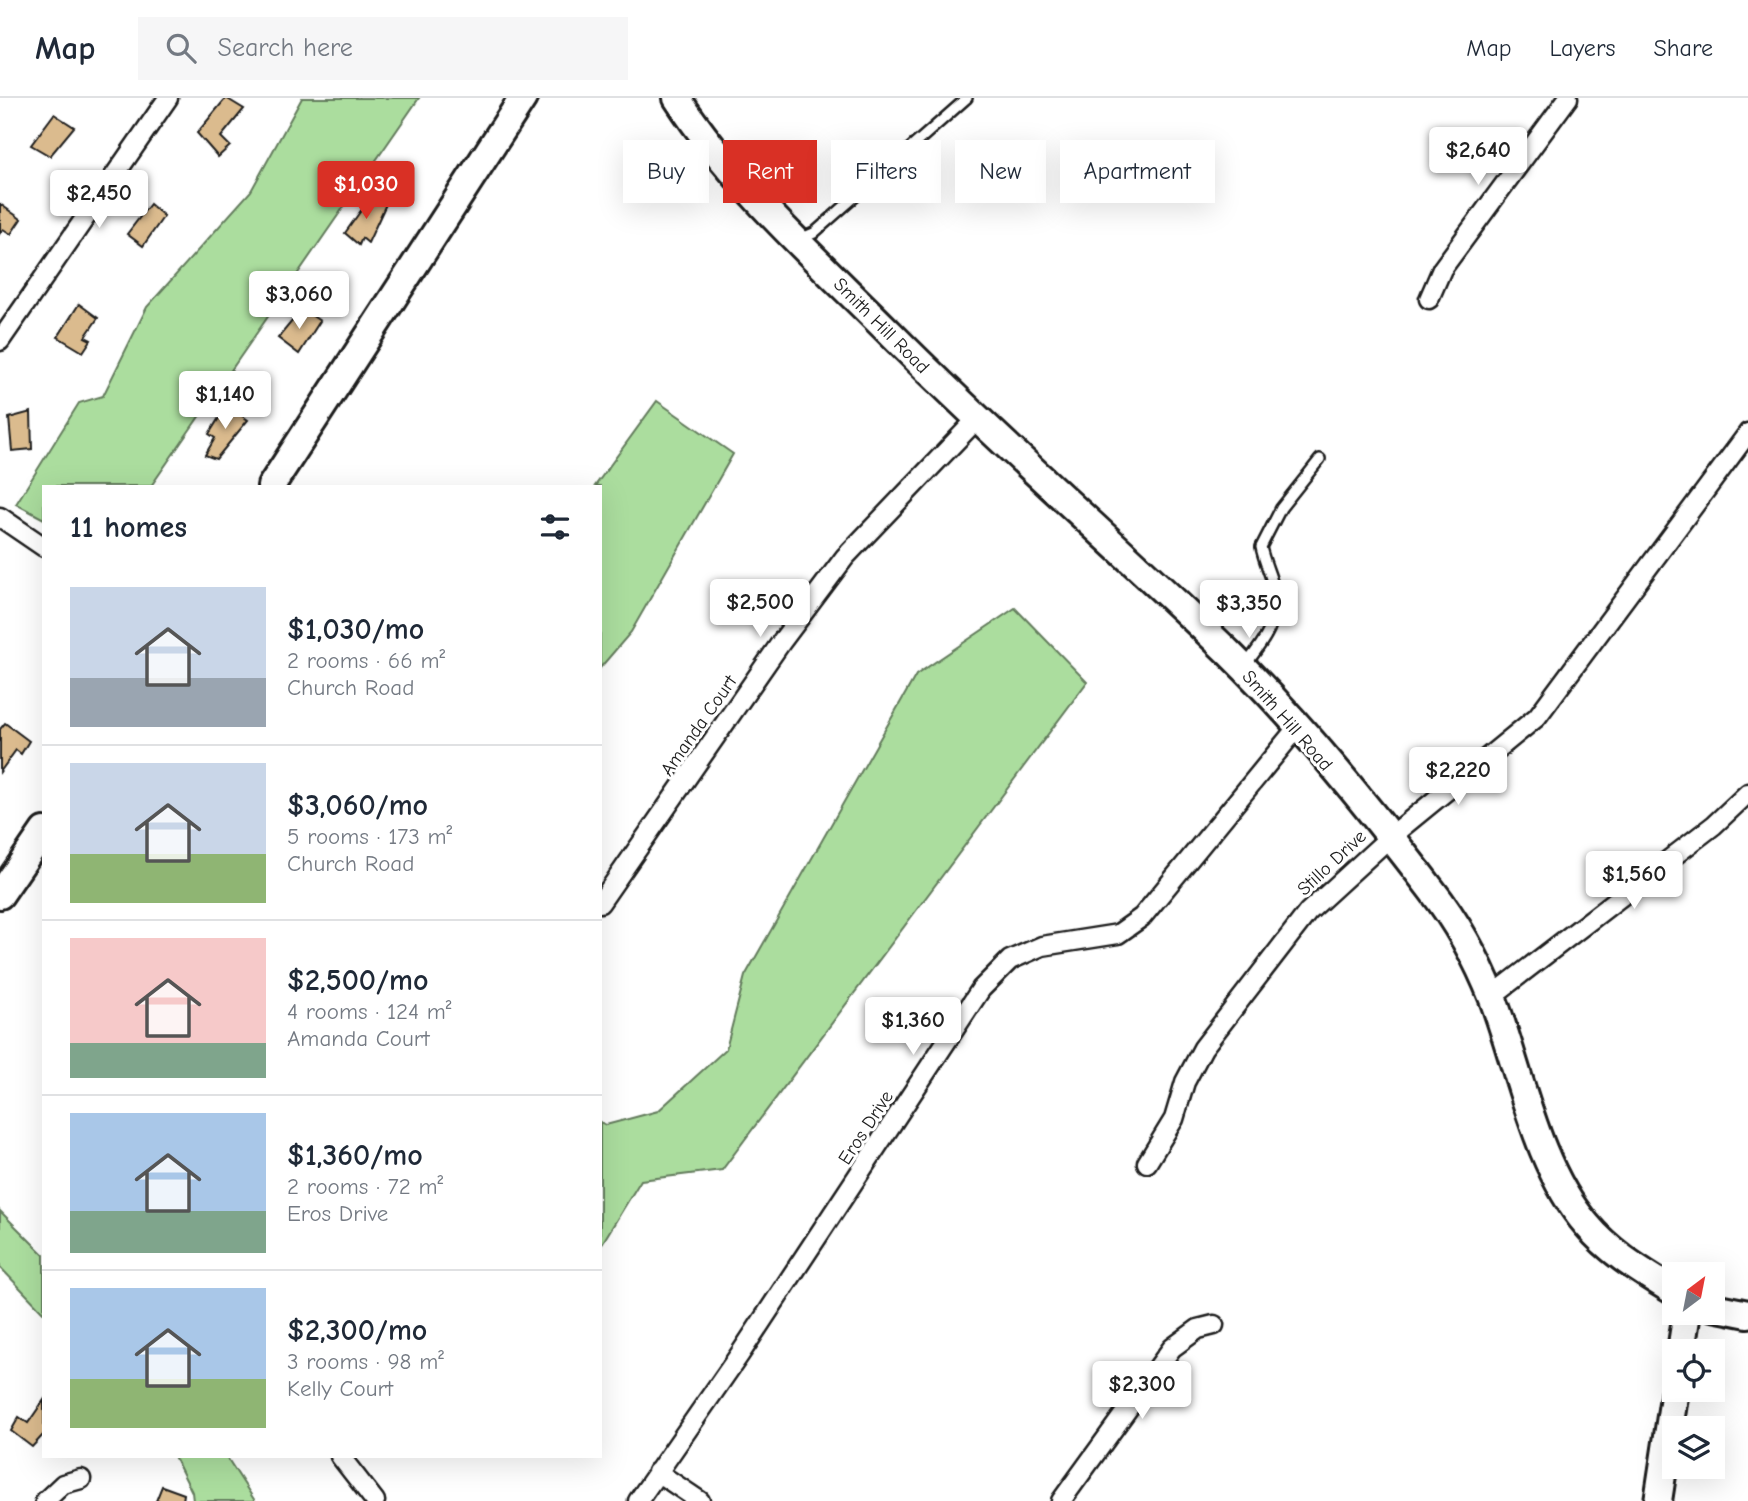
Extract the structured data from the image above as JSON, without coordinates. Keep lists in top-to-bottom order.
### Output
{
  "streets": {
    "street": [
      "Smith Hill Road",
      "Amanda Court",
      "Stillo Drive",
      "Eros Drive"
    ]
  },
  "crossings": [
    ["Smith Hill Road", "Amanda Court"],
    ["Smith Hill Road", "Stillo Drive"],
    ["Smith Hill Road", "Eros Drive"]
  ],
  "north": "top right",
  "page": {
    "header": "Map",
    "search": "Search here",
    "nav": ["Map", "Layers", "Share"],
    "price": [
      "$2,640",
      "$1,030",
      "$2,450",
      "$3,060",
      "$1,140",
      "$2,500",
      "$3,350",
      "$2,220",
      "$1,560",
      "$1,360",
      "$2,300"
    ],
    "chip": [
      "Buy",
      "Rent",
      "Filters",
      "New",
      "Apartment"
    ],
    "heading": "11 homes",
    "list": [
      {
        "name": "$1,030/mo",
        "note": "2 rooms · 66 m² · Church Road"
      },
      {
        "name": "$3,060/mo",
        "note": "5 rooms · 173 m² · Church Road"
      },
      {
        "name": "$2,500/mo",
        "note": "4 rooms · 124 m² · Amanda Court"
      },
      {
        "name": "$1,360/mo",
        "note": "2 rooms · 72 m² · Eros Drive"
      },
      {
        "name": "$2,300/mo",
        "note": "3 rooms · 98 m² · Kelly Court"
      }
    ]
  }
}
